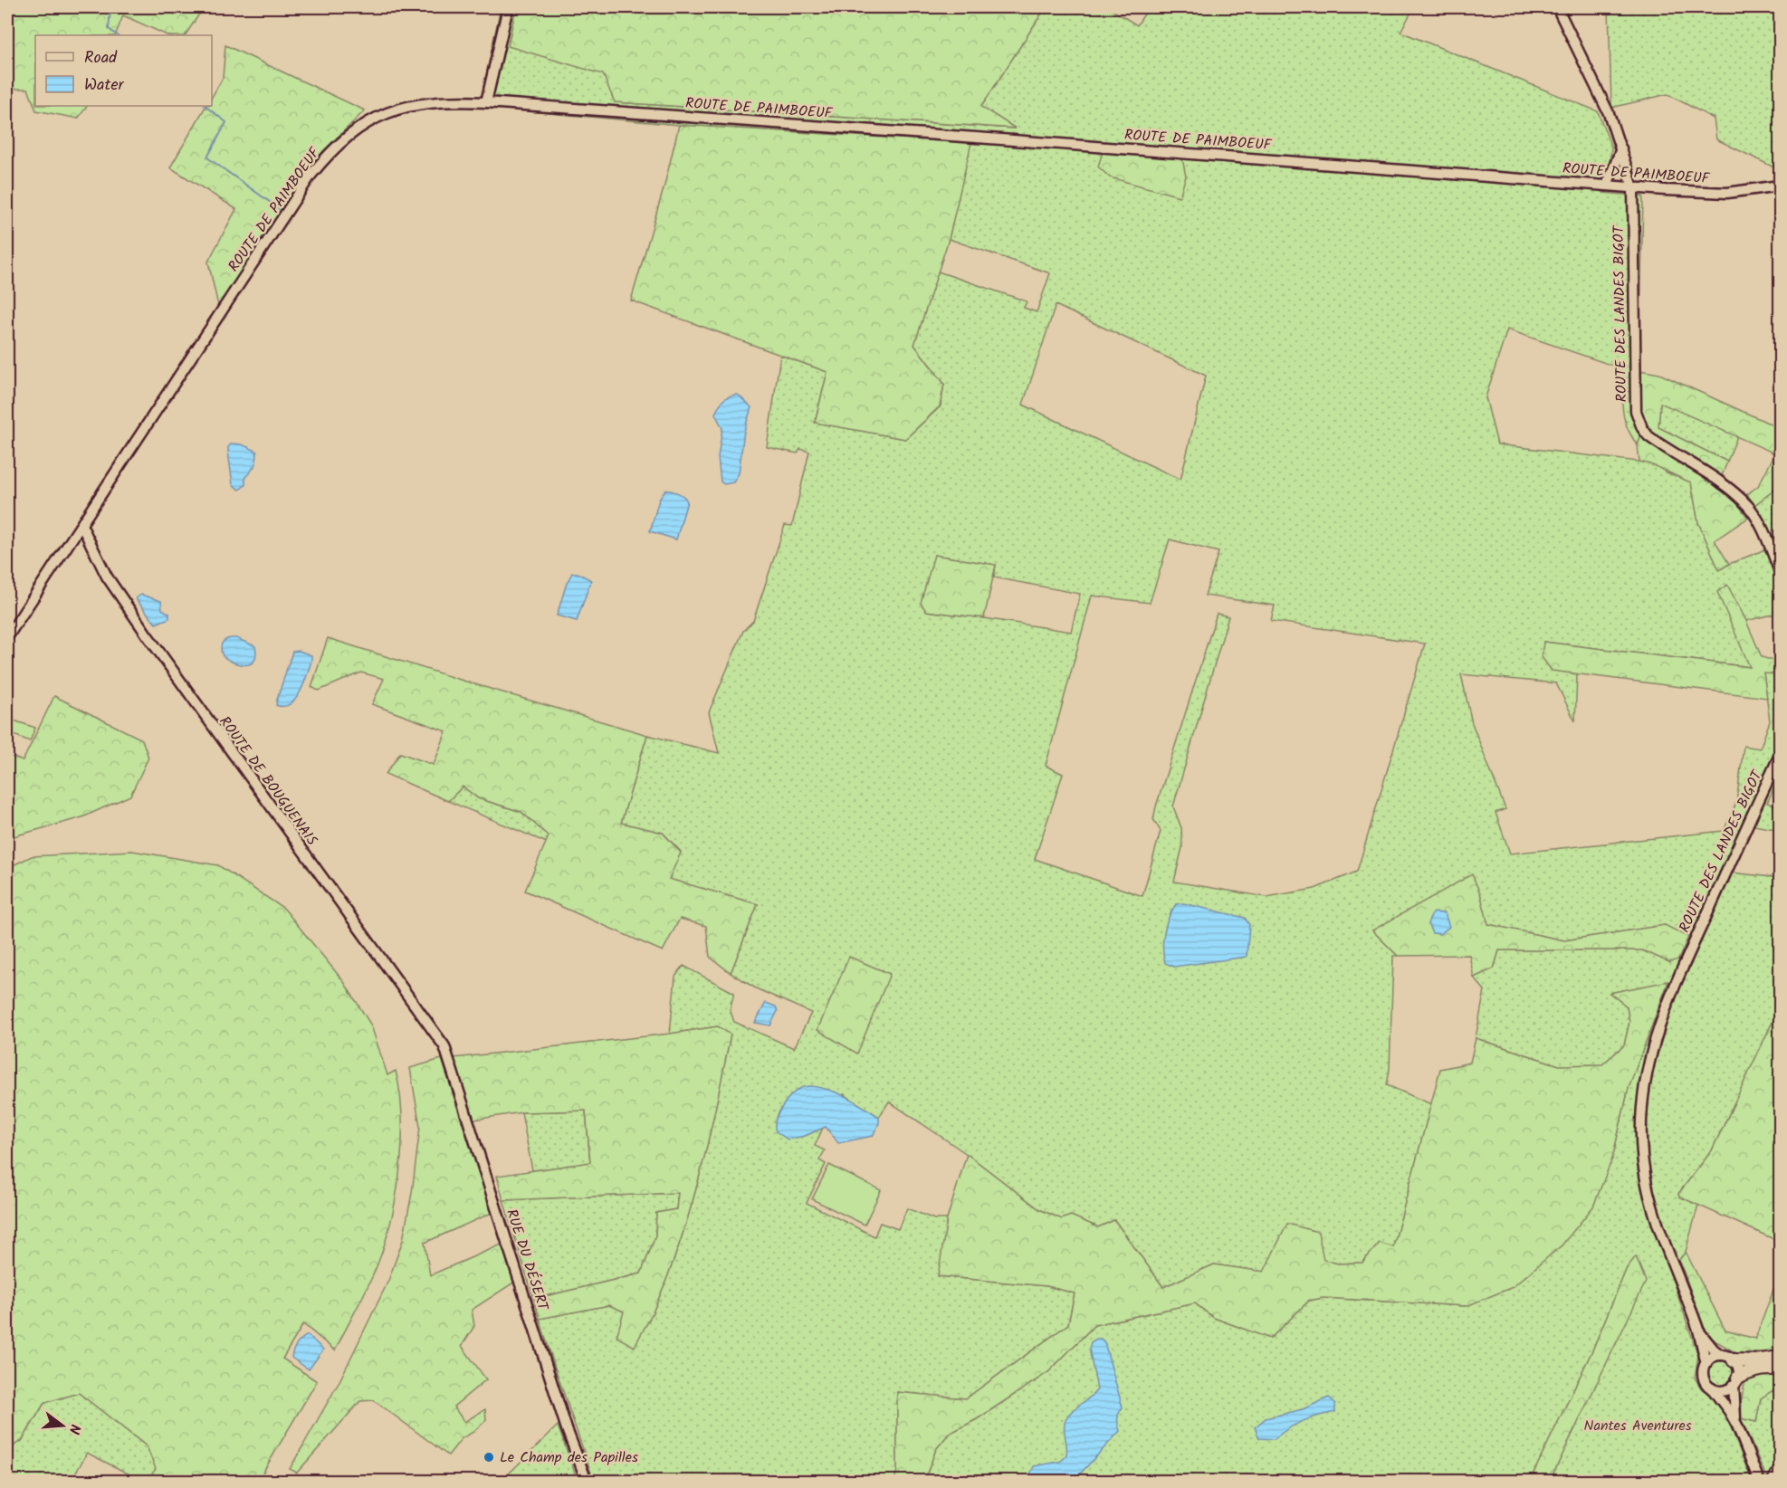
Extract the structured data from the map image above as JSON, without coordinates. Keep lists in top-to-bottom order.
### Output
{
  "streets": {
    "street": [
      "ROUTE DE PAIMBOEUF",
      "ROUTE DES LANDES BIGOT",
      "ROUTE DE BOUGUENAIS",
      "RUE DU DÉSERT"
    ]
  },
  "crossings": [
    ["ROUTE DE PAIMBOEUF", "ROUTE DES LANDES BIGOT"],
    ["ROUTE DE PAIMBOEUF", "ROUTE DE BOUGUENAIS"],
    ["ROUTE DE BOUGUENAIS", "RUE DU DÉSERT"]
  ],
  "parks": ["Nantes Aventures"],
  "places": ["Le Champ des Papilles"],
  "legend": ["Road", "Water"],
  "north": "right"
}
